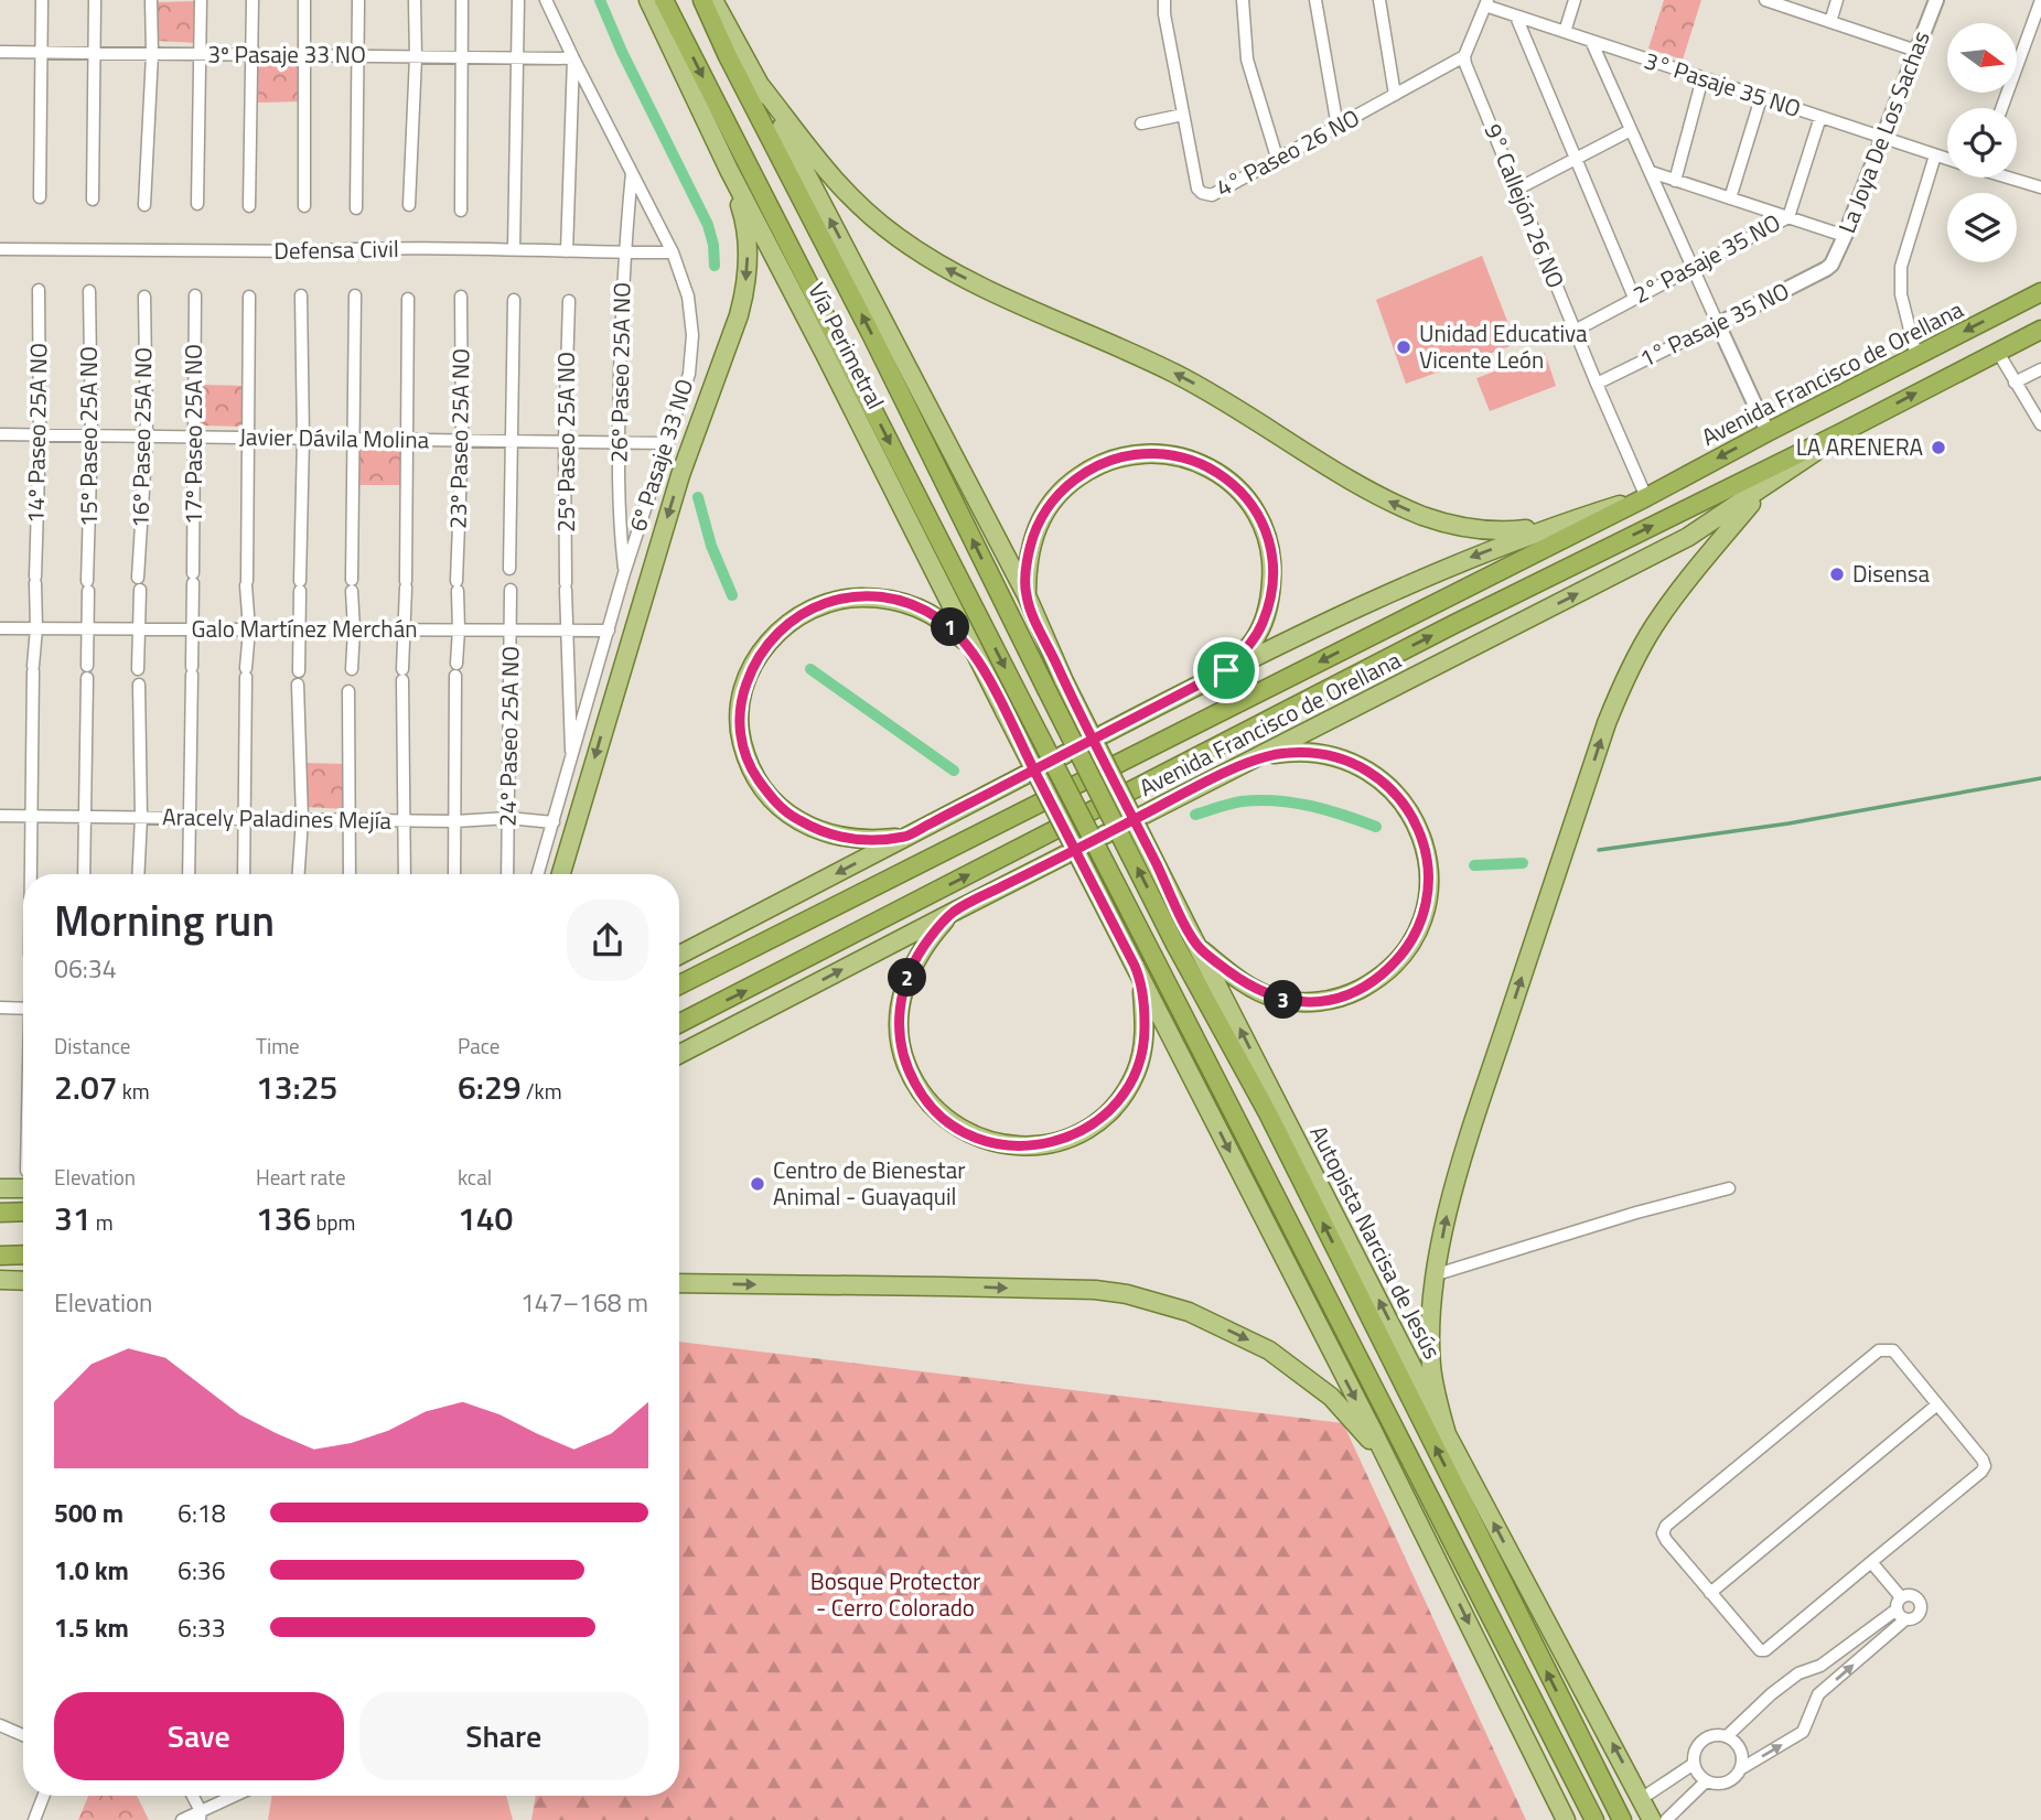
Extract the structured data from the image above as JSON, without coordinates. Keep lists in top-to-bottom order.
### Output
{
  "streets": {
    "highway": ["Vía Perimetral", "Avenida Francisco de Orellana", "Autopista Narcisa de Jesús"],
    "street": [
      "3º Pasaje 33 NO",
      "3° Pasaje 35 NO",
      "La Joya De Los Sachas",
      "4° Paseo 26 NO",
      "9° Callejón 26 NO",
      "Defensa Civil",
      "2° Pasaje 35 NO",
      "1° Pasaje 35 NO",
      "26º Paseo 25A NO",
      "14º Paseo 25A NO",
      "17º Paseo 25A NO",
      "15º Paseo 25A NO",
      "16º Paseo 25A NO",
      "Javier Dávila Molina",
      "23º Paseo 25A NO",
      "25º Paseo 25A NO",
      "6º Pasaje 33 NO",
      "Galo Martínez Merchán",
      "24º Paseo 25A NO",
      "Aracely Paladines Mejía"
    ]
  },
  "crossings": [
    ["3º Pasaje 33 NO", "6º Pasaje 33 NO"],
    ["3° Pasaje 35 NO", "La Joya De Los Sachas"],
    ["3° Pasaje 35 NO", "2° Pasaje 35 NO"],
    ["La Joya De Los Sachas", "1° Pasaje 35 NO"],
    ["4° Paseo 26 NO", "9° Callejón 26 NO"],
    ["9° Callejón 26 NO", "2° Pasaje 35 NO"],
    ["9° Callejón 26 NO", "1° Pasaje 35 NO"],
    ["9° Callejón 26 NO", "Avenida Francisco de Orellana"],
    ["Defensa Civil", "26º Paseo 25A NO"],
    ["Defensa Civil", "6º Pasaje 33 NO"],
    ["Vía Perimetral", "Autopista Narcisa de Jesús"],
    ["26º Paseo 25A NO", "Javier Dávila Molina"],
    ["26º Paseo 25A NO", "6º Pasaje 33 NO"],
    ["14º Paseo 25A NO", "Javier Dávila Molina"],
    ["14º Paseo 25A NO", "Galo Martínez Merchán"],
    ["14º Paseo 25A NO", "Aracely Paladines Mejía"],
    ["17º Paseo 25A NO", "Javier Dávila Molina"],
    ["17º Paseo 25A NO", "Galo Martínez Merchán"],
    ["17º Paseo 25A NO", "Aracely Paladines Mejía"],
    ["15º Paseo 25A NO", "Javier Dávila Molina"],
    ["15º Paseo 25A NO", "Galo Martínez Merchán"],
    ["15º Paseo 25A NO", "Aracely Paladines Mejía"],
    ["16º Paseo 25A NO", "Javier Dávila Molina"],
    ["16º Paseo 25A NO", "Galo Martínez Merchán"],
    ["Javier Dávila Molina", "23º Paseo 25A NO"],
    ["Javier Dávila Molina", "25º Paseo 25A NO"],
    ["Javier Dávila Molina", "6º Pasaje 33 NO"],
    ["23º Paseo 25A NO", "Galo Martínez Merchán"],
    ["23º Paseo 25A NO", "Aracely Paladines Mejía"],
    ["25º Paseo 25A NO", "6º Pasaje 33 NO"],
    ["25º Paseo 25A NO", "Galo Martínez Merchán"],
    ["6º Pasaje 33 NO", "Galo Martínez Merchán"],
    ["6º Pasaje 33 NO", "Aracely Paladines Mejía"],
    ["Galo Martínez Merchán", "24º Paseo 25A NO"],
    ["24º Paseo 25A NO", "Aracely Paladines Mejía"]
  ],
  "one_way": ["Autopista Narcisa de Jesús"],
  "parks": ["Bosque Protector - Cerro Colorado"],
  "places": [
    "Unidad Educativa Vicente León",
    "LA ARENERA",
    "Disensa",
    "Centro de Bienestar Animal - Guayaquil"
  ],
  "north": "right",
  "page": {
    "pins": ["1", "2", "3"],
    "heading": ["Morning run", "06:34"],
    "stats": [
      ["Distance", "2.07 km"],
      ["Time", "13:25"],
      ["Pace", "6:29 /km"],
      ["Elevation", "31 m"],
      ["Heart rate", "136 bpm"],
      ["kcal", "140"]
    ],
    "chart": ["Elevation", "147–168 m"],
    "list": [
      {
        "name": "500 m",
        "note": "6:18"
      },
      {
        "name": "1.0 km",
        "note": "6:36"
      },
      {
        "name": "1.5 km",
        "note": "6:33"
      }
    ],
    "buttons": ["Save", "Share"]
  }
}
